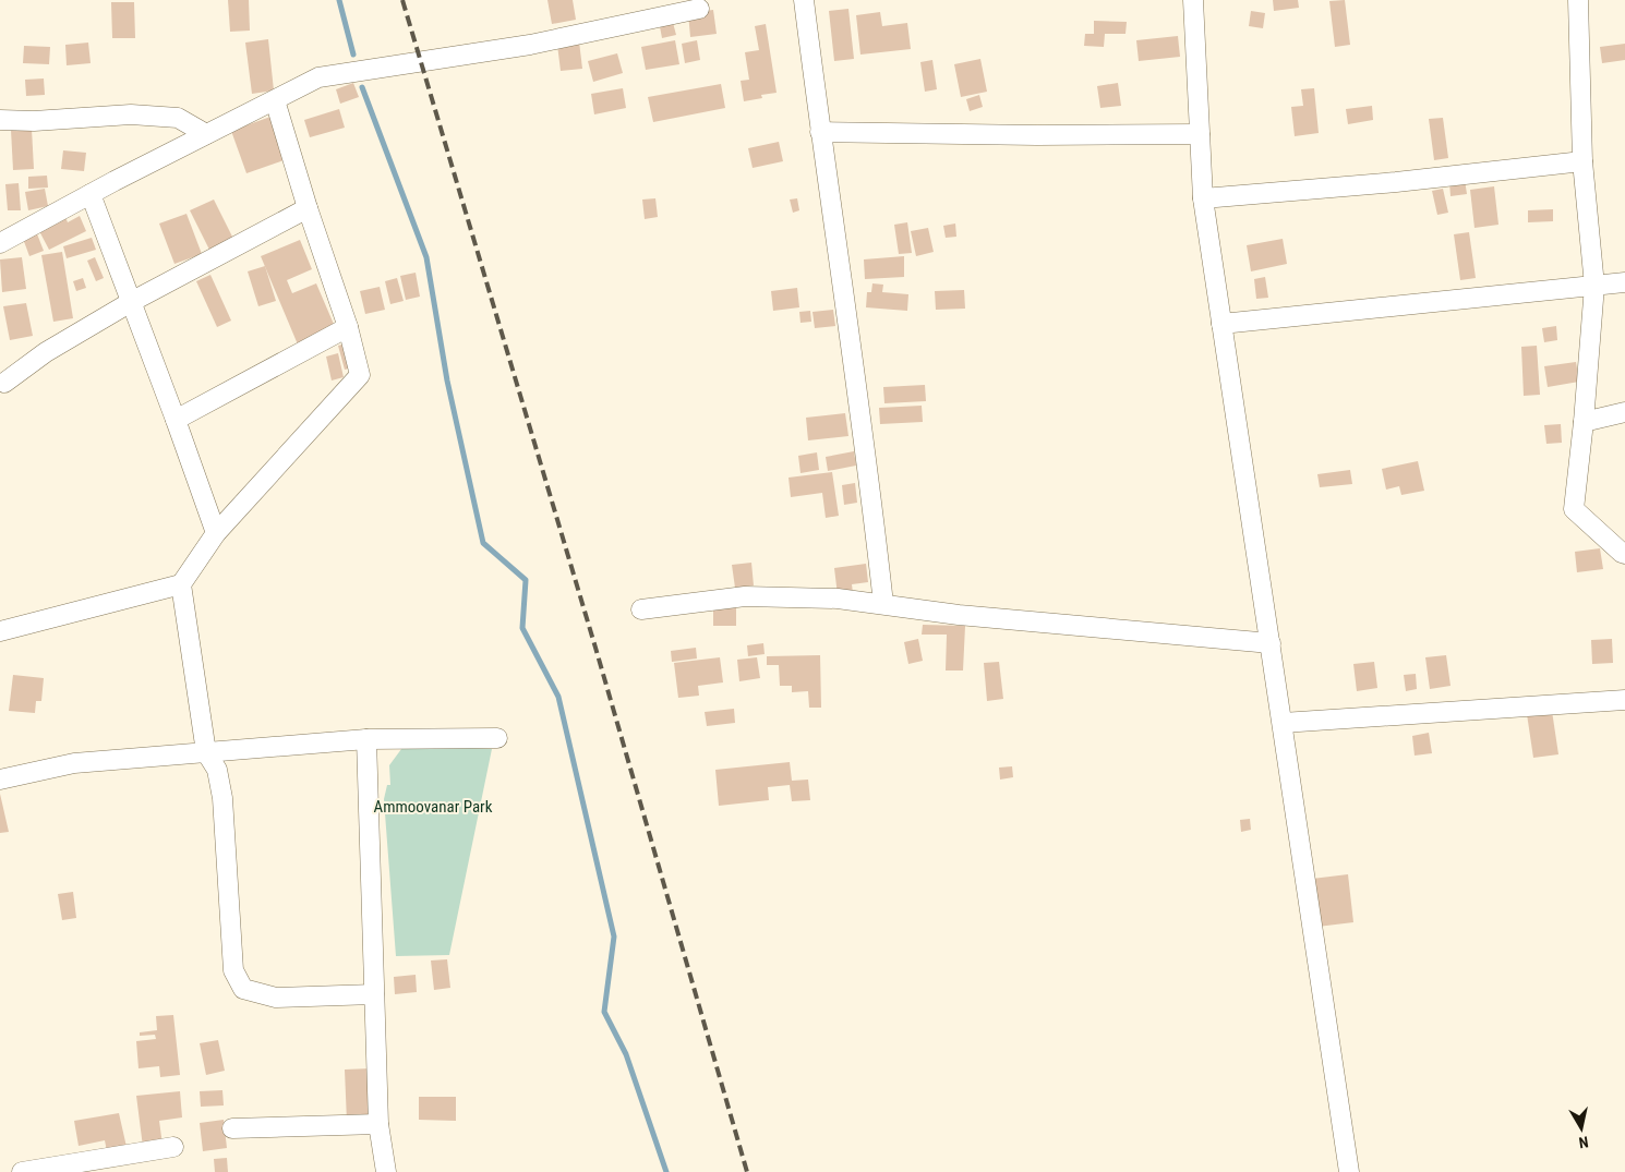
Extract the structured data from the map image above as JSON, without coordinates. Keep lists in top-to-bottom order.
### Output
{
  "parks": ["Ammoovanar Park"],
  "north": "bottom"
}
